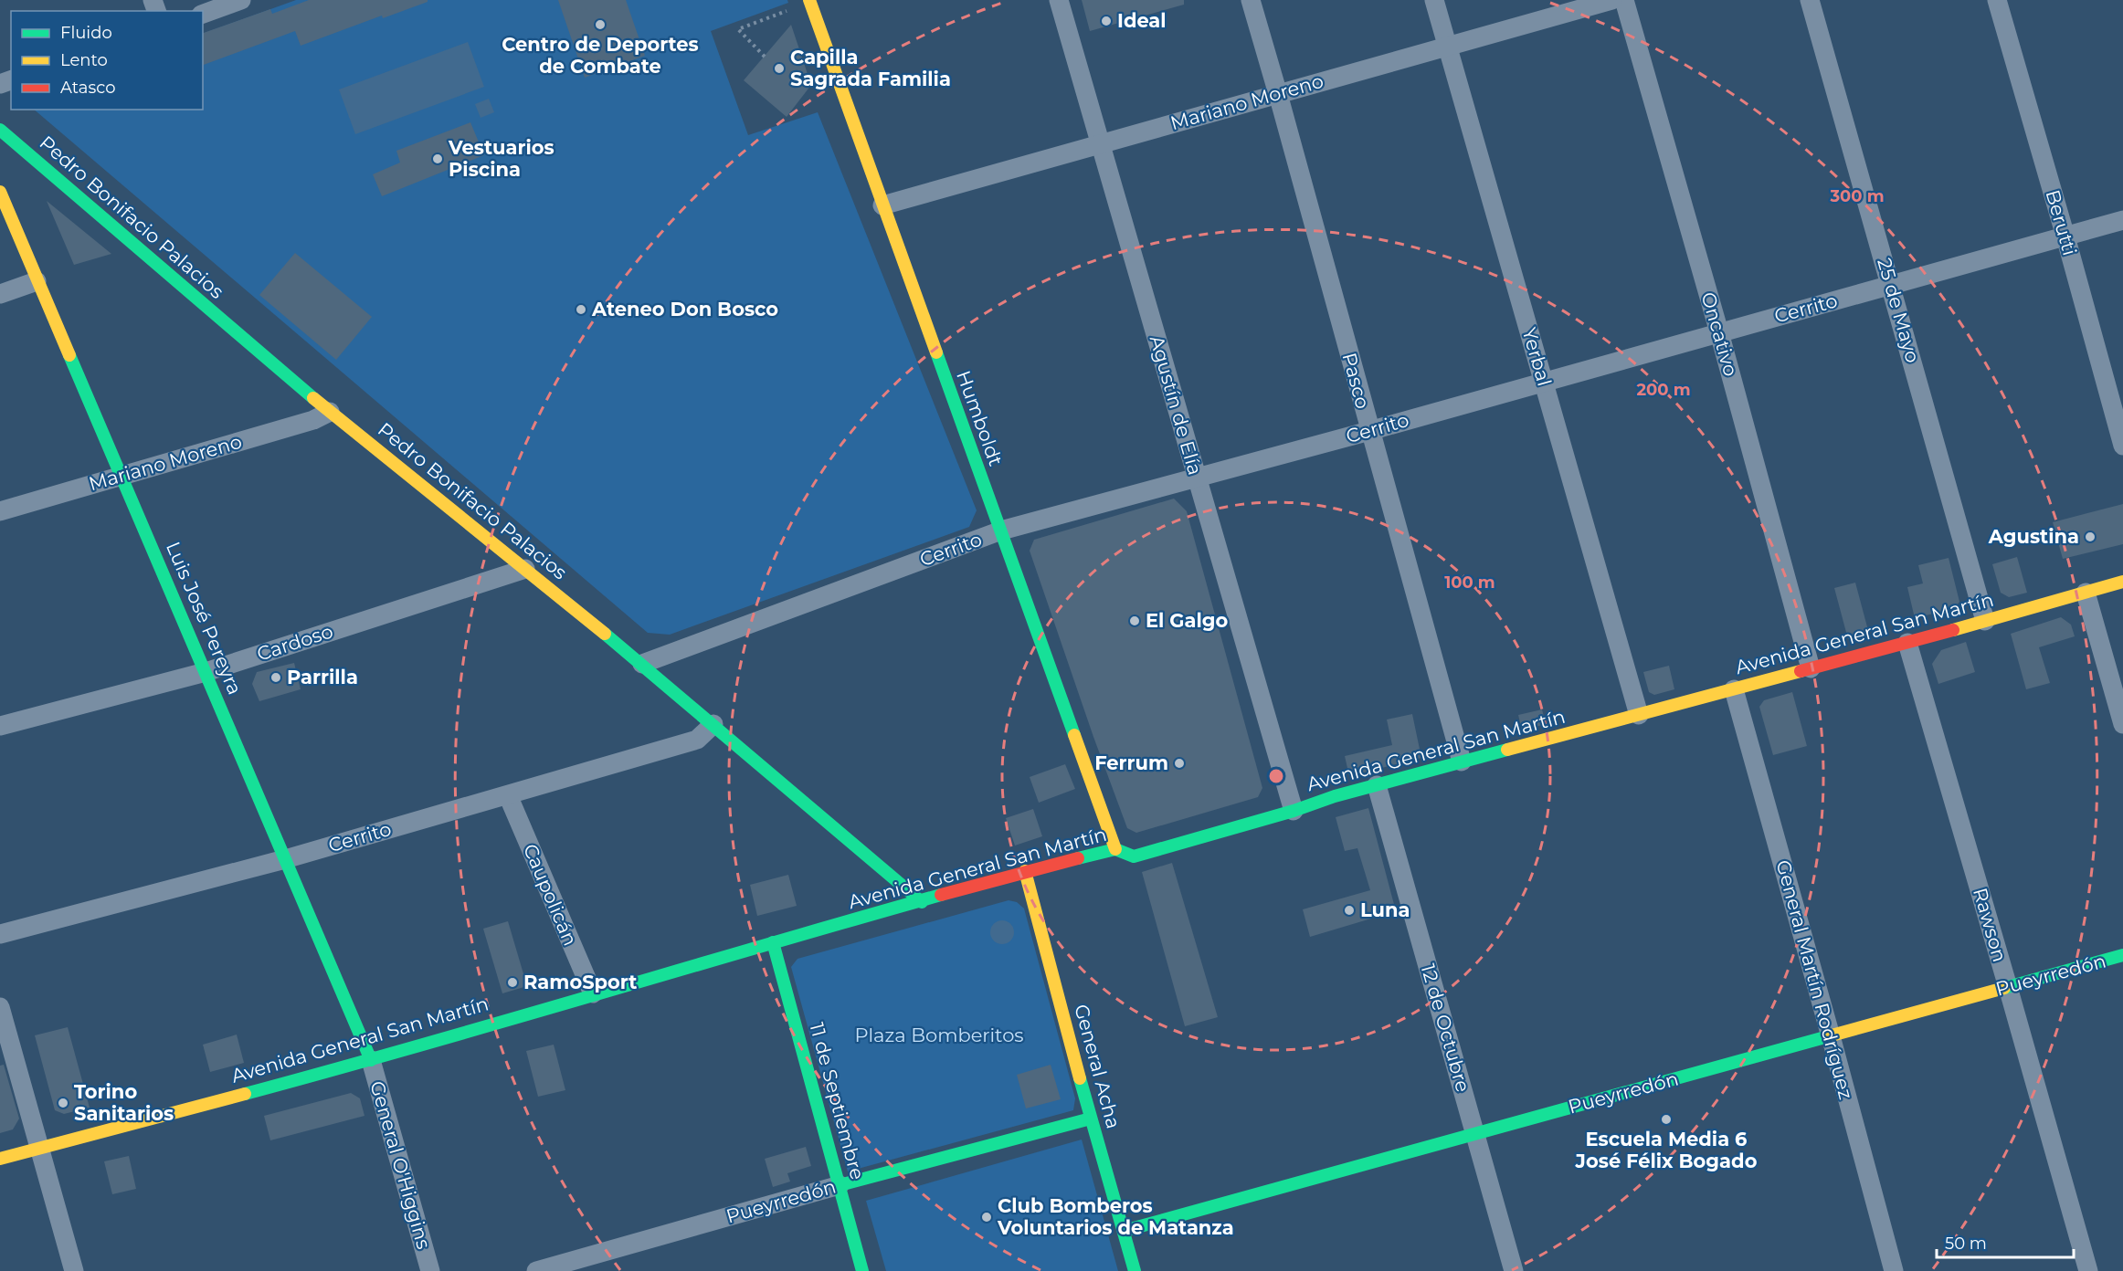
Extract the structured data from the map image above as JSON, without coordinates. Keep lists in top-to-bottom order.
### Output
{
  "streets": {
    "street": [
      "Mariano Moreno",
      "Pedro Bonifacio Palacios",
      "Berutti",
      "Cerrito",
      "25 de Mayo",
      "Oncativo",
      "Yerbal",
      "Pasco",
      "Agustín de Elía",
      "Humboldt",
      "Luis José Pereyra",
      "Avenida General San Martín",
      "Cardoso",
      "Caupolicán",
      "Rawson",
      "Pueyrredón",
      "General Martín Rodríguez",
      "12 de Octubre",
      "General Acha",
      "11 de Septiembre",
      "General O'Higgins"
    ]
  },
  "crossings": [
    ["Mariano Moreno", "Pedro Bonifacio Palacios"],
    ["Mariano Moreno", "Yerbal"],
    ["Mariano Moreno", "Pasco"],
    ["Mariano Moreno", "Agustín de Elía"],
    ["Mariano Moreno", "Humboldt"],
    ["Mariano Moreno", "Luis José Pereyra"],
    ["Pedro Bonifacio Palacios", "Cerrito"],
    ["Pedro Bonifacio Palacios", "Avenida General San Martín"],
    ["Pedro Bonifacio Palacios", "Cardoso"],
    ["Berutti", "Cerrito"],
    ["Cerrito", "25 de Mayo"],
    ["Cerrito", "Oncativo"],
    ["Cerrito", "Yerbal"],
    ["Cerrito", "Pasco"],
    ["Cerrito", "Agustín de Elía"],
    ["Cerrito", "Humboldt"],
    ["Cerrito", "Luis José Pereyra"],
    ["Cerrito", "Caupolicán"],
    ["25 de Mayo", "Avenida General San Martín"],
    ["Oncativo", "Avenida General San Martín"],
    ["Yerbal", "Avenida General San Martín"],
    ["Pasco", "Avenida General San Martín"],
    ["Agustín de Elía", "Avenida General San Martín"],
    ["Humboldt", "Avenida General San Martín"],
    ["Luis José Pereyra", "Avenida General San Martín"],
    ["Luis José Pereyra", "Cardoso"],
    ["Luis José Pereyra", "General O'Higgins"],
    ["Avenida General San Martín", "Caupolicán"],
    ["Avenida General San Martín", "Rawson"],
    ["Avenida General San Martín", "General Martín Rodríguez"],
    ["Avenida General San Martín", "12 de Octubre"],
    ["Avenida General San Martín", "General Acha"],
    ["Avenida General San Martín", "11 de Septiembre"],
    ["Avenida General San Martín", "General O'Higgins"],
    ["Rawson", "Pueyrredón"],
    ["Pueyrredón", "General Martín Rodríguez"],
    ["Pueyrredón", "12 de Octubre"],
    ["Pueyrredón", "General Acha"],
    ["Pueyrredón", "11 de Septiembre"]
  ],
  "parks": ["Plaza Bomberitos"],
  "places": [
    "Ideal",
    "Centro de Deportes de Combate",
    "Capilla Sagrada Familia",
    "Vestuarios Piscina",
    "Ateneo Don Bosco",
    "Agustina",
    "El Galgo",
    "Parrilla",
    "Ferrum",
    "Luna",
    "RamoSport",
    "Torino Sanitarios",
    "Escuela Media 6 José Félix Bogado",
    "Club Bomberos Voluntarios de Matanza"
  ],
  "legend": ["Fluido", "Lento", "Atasco"],
  "scale_bar": "50 m",
  "rings": ["300 m", "200 m", "100 m"]
}
